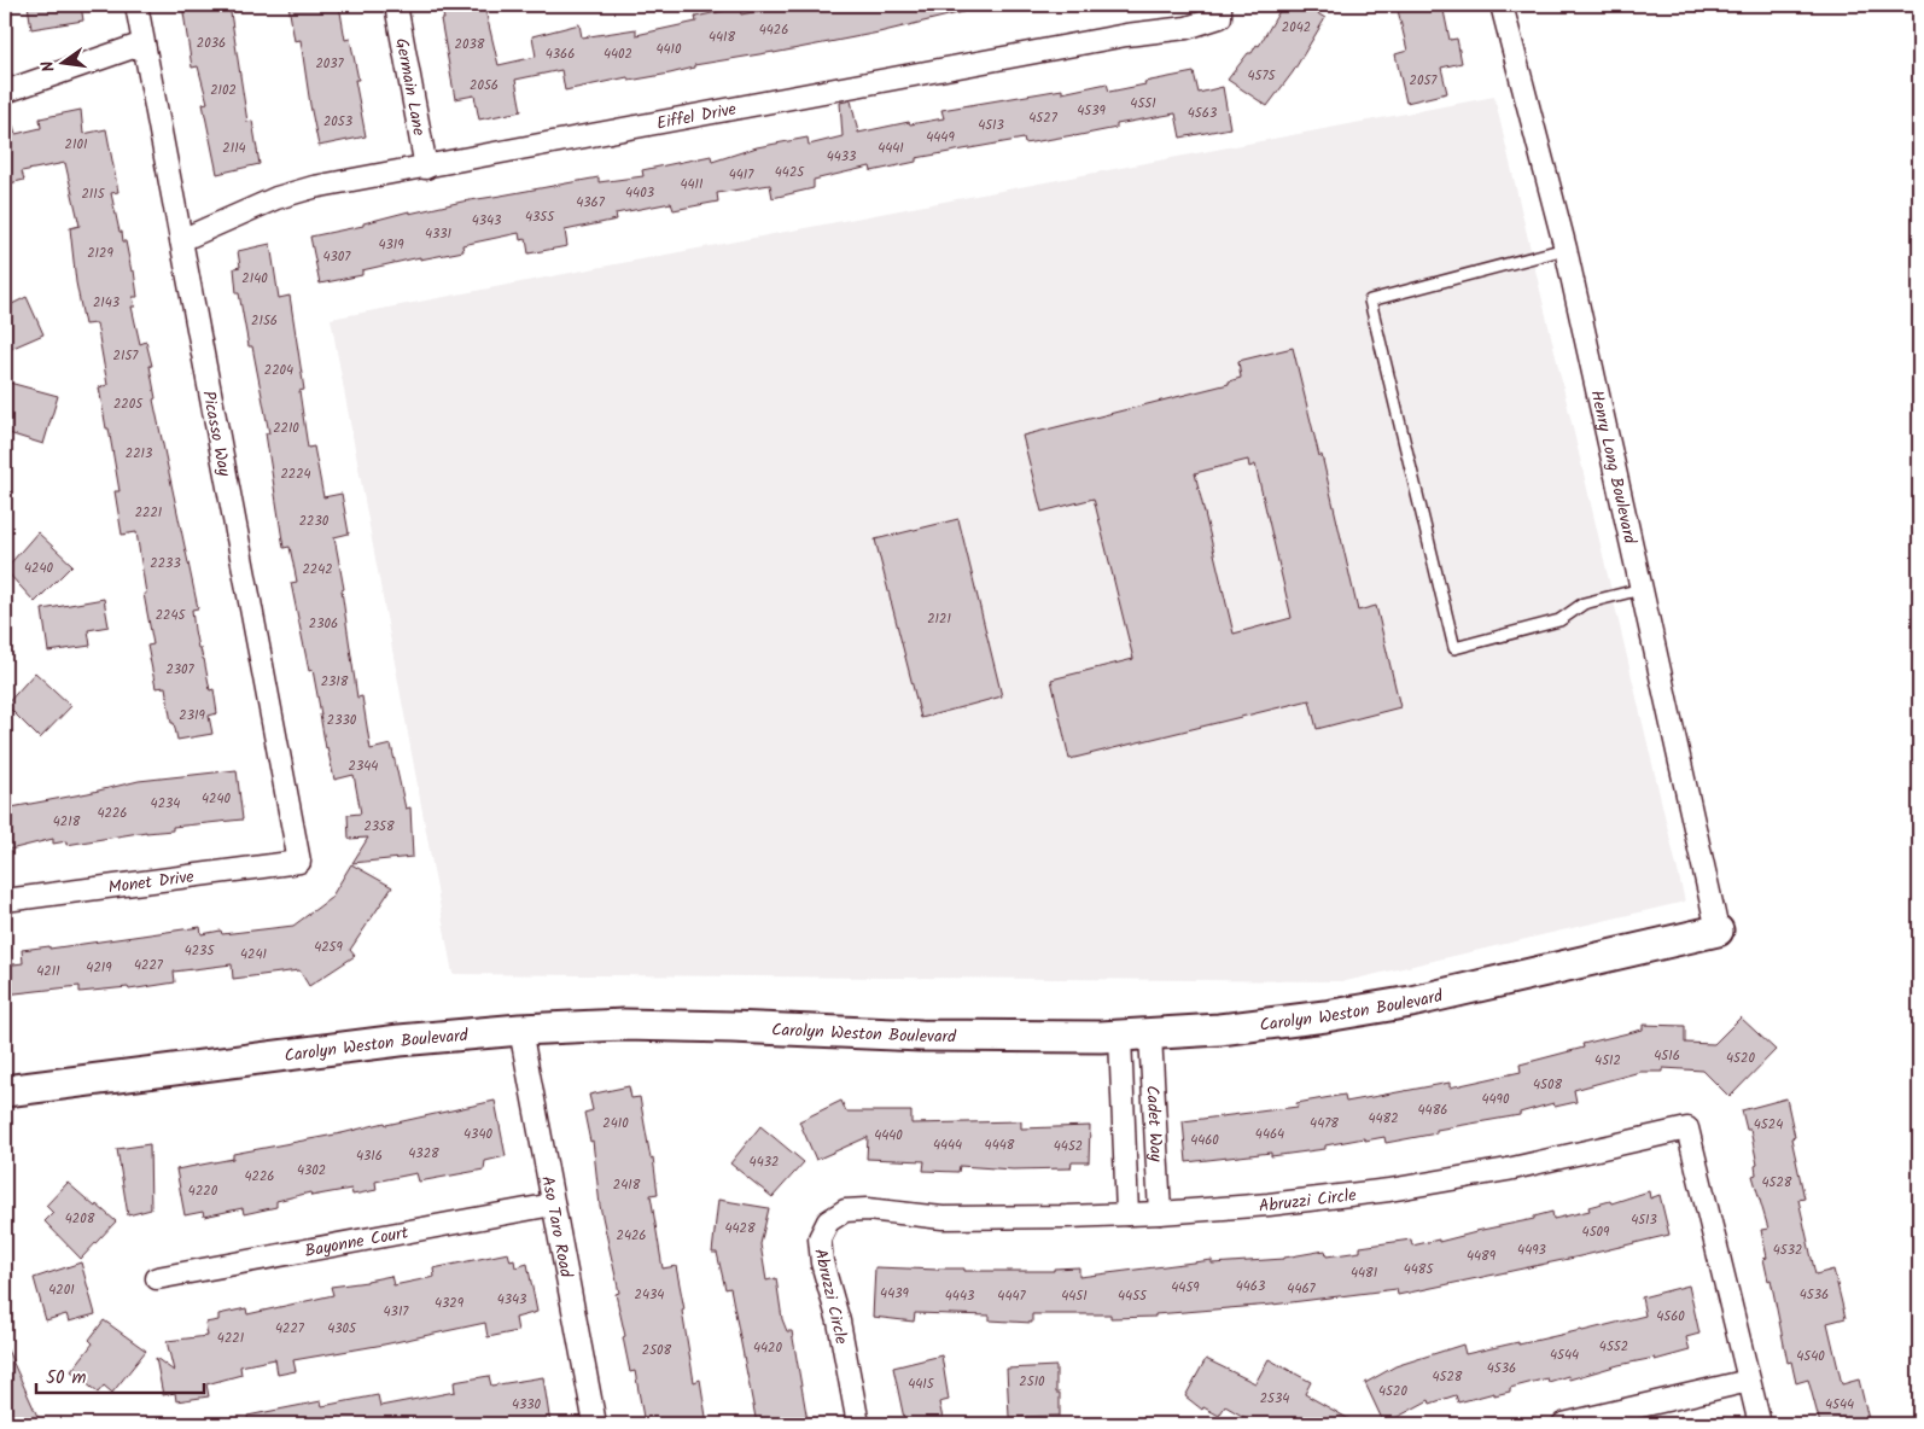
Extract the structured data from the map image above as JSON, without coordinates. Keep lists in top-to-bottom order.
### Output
{
  "streets": {
    "street": [
      "Germain Lane",
      "Eiffel Drive",
      "Picasso Way",
      "Henry Long Boulevard",
      "Monet Drive",
      "Carolyn Weston Boulevard",
      "Cadet Way",
      "Abruzzi Circle",
      "Aso Taro Road",
      "Bayonne Court"
    ]
  },
  "crossings": [
    ["Germain Lane", "Eiffel Drive"],
    ["Eiffel Drive", "Picasso Way"],
    ["Picasso Way", "Monet Drive"],
    ["Henry Long Boulevard", "Carolyn Weston Boulevard"],
    ["Carolyn Weston Boulevard", "Cadet Way"],
    ["Carolyn Weston Boulevard", "Aso Taro Road"],
    ["Cadet Way", "Abruzzi Circle"],
    ["Aso Taro Road", "Bayonne Court"]
  ],
  "house_numbers": [
    "2042",
    "4426",
    "4418",
    "2036",
    "2038",
    "4410",
    "4366",
    "4402",
    "2037",
    "4575",
    "2057",
    "2056",
    "2102",
    "4551",
    "4539",
    "4563",
    "4527",
    "2053",
    "4513",
    "4449",
    "2101",
    "2114",
    "4441",
    "4433",
    "4425",
    "4417",
    "4411",
    "4403",
    "2115",
    "4367",
    "4355",
    "4343",
    "4331",
    "4319",
    "2129",
    "4307",
    "2140",
    "2143",
    "2156",
    "2157",
    "2204",
    "2205",
    "2210",
    "2213",
    "2224",
    "2221",
    "2230",
    "2233",
    "4240",
    "2242",
    "2245",
    "2121",
    "2306",
    "2307",
    "2318",
    "2319",
    "2330",
    "2344",
    "4240",
    "4234",
    "4226",
    "4218",
    "2358",
    "4259",
    "4235",
    "4241",
    "4227",
    "4219",
    "4211",
    "4516",
    "4520",
    "4512",
    "4508",
    "4490",
    "4486",
    "4482",
    "2410",
    "4478",
    "4524",
    "4340",
    "4464",
    "4440",
    "4460",
    "4444",
    "4448",
    "4452",
    "4328",
    "4316",
    "4432",
    "4302",
    "4226",
    "4528",
    "2418",
    "4220",
    "4208",
    "4513",
    "4428",
    "4509",
    "2426",
    "4493",
    "4532",
    "4489",
    "4485",
    "4481",
    "4463",
    "4459",
    "4467",
    "4201",
    "4439",
    "2434",
    "4536",
    "4443",
    "4447",
    "4451",
    "4455",
    "4343",
    "4329",
    "4317",
    "4560",
    "4227",
    "4305",
    "4221",
    "4552",
    "4420",
    "2508",
    "4544",
    "4540",
    "4536",
    "4528",
    "2510",
    "4415",
    "4520",
    "2534",
    "4330",
    "4544"
  ],
  "scale_bar": "50 m",
  "north": "left"
}
